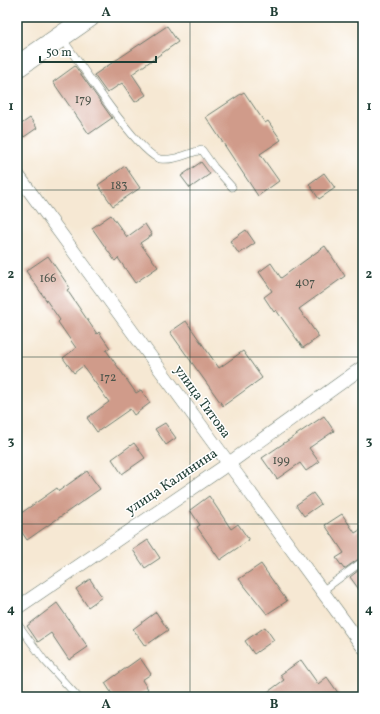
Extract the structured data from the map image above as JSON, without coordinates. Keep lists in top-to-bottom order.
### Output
{
  "streets": {
    "street": ["улица Титова", "улица Калинина"]
  },
  "crossings": [
    ["улица Титова", "улица Калинина"]
  ],
  "house_numbers": [
    "179",
    "183",
    "166",
    "407",
    "172",
    "199"
  ],
  "scale_bar": "50 m",
  "grid": {
    "columns": ["A", "B"],
    "rows": [
      "1",
      "2",
      "3",
      "4"
    ]
  }
}
